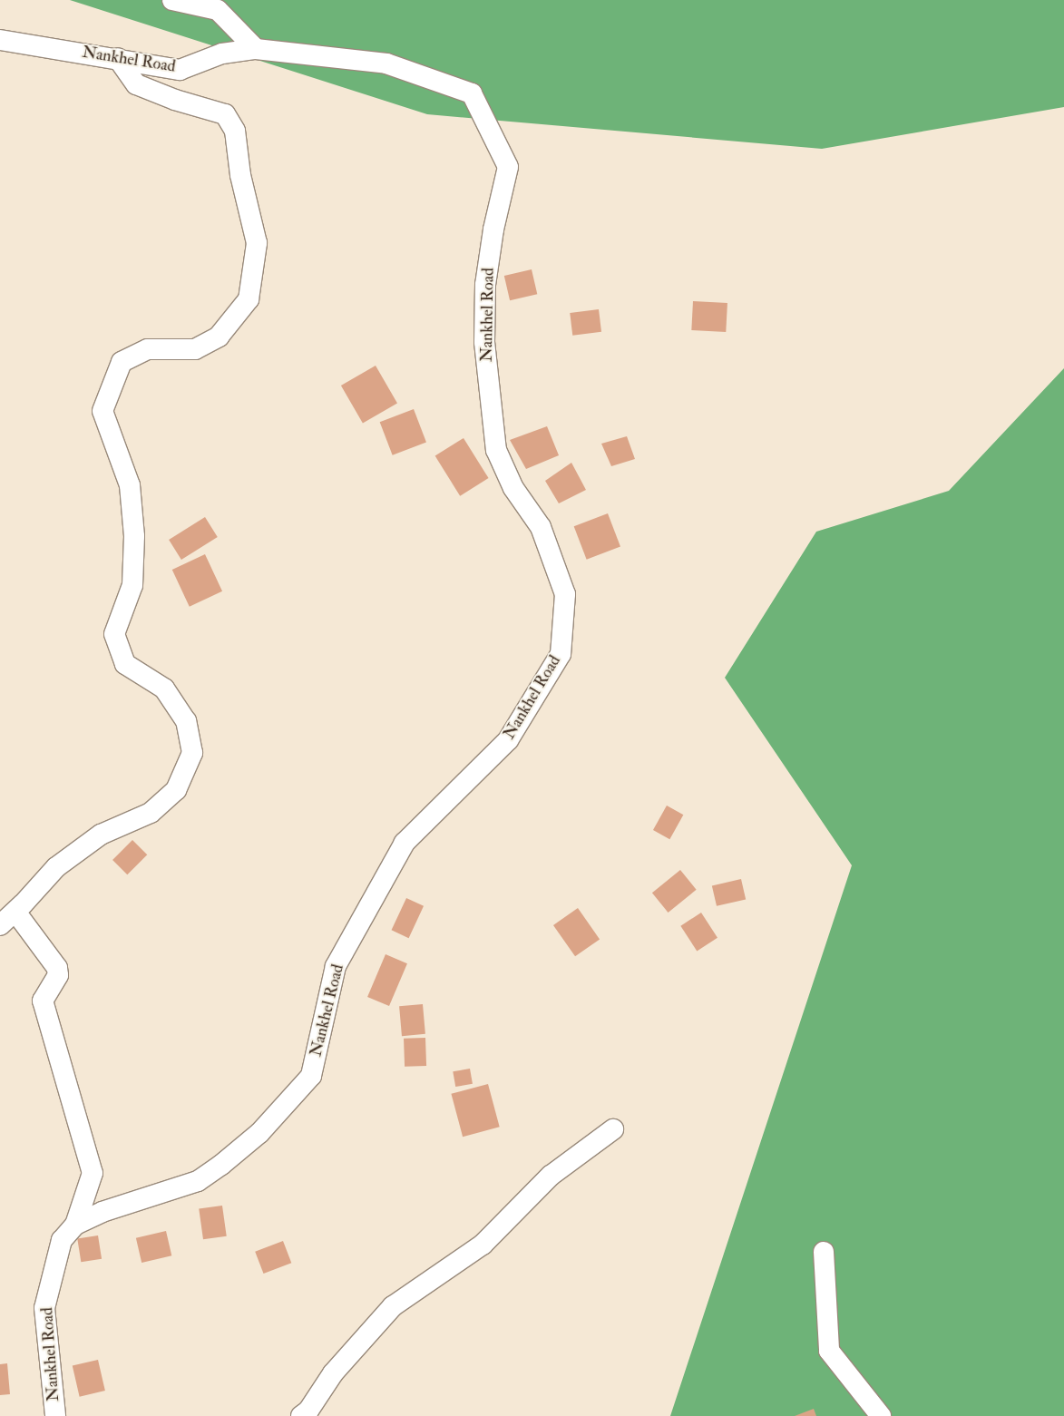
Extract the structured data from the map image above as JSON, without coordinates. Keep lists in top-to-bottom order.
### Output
{
  "streets": {
    "street": ["Nankhel Road"]
  }
}
